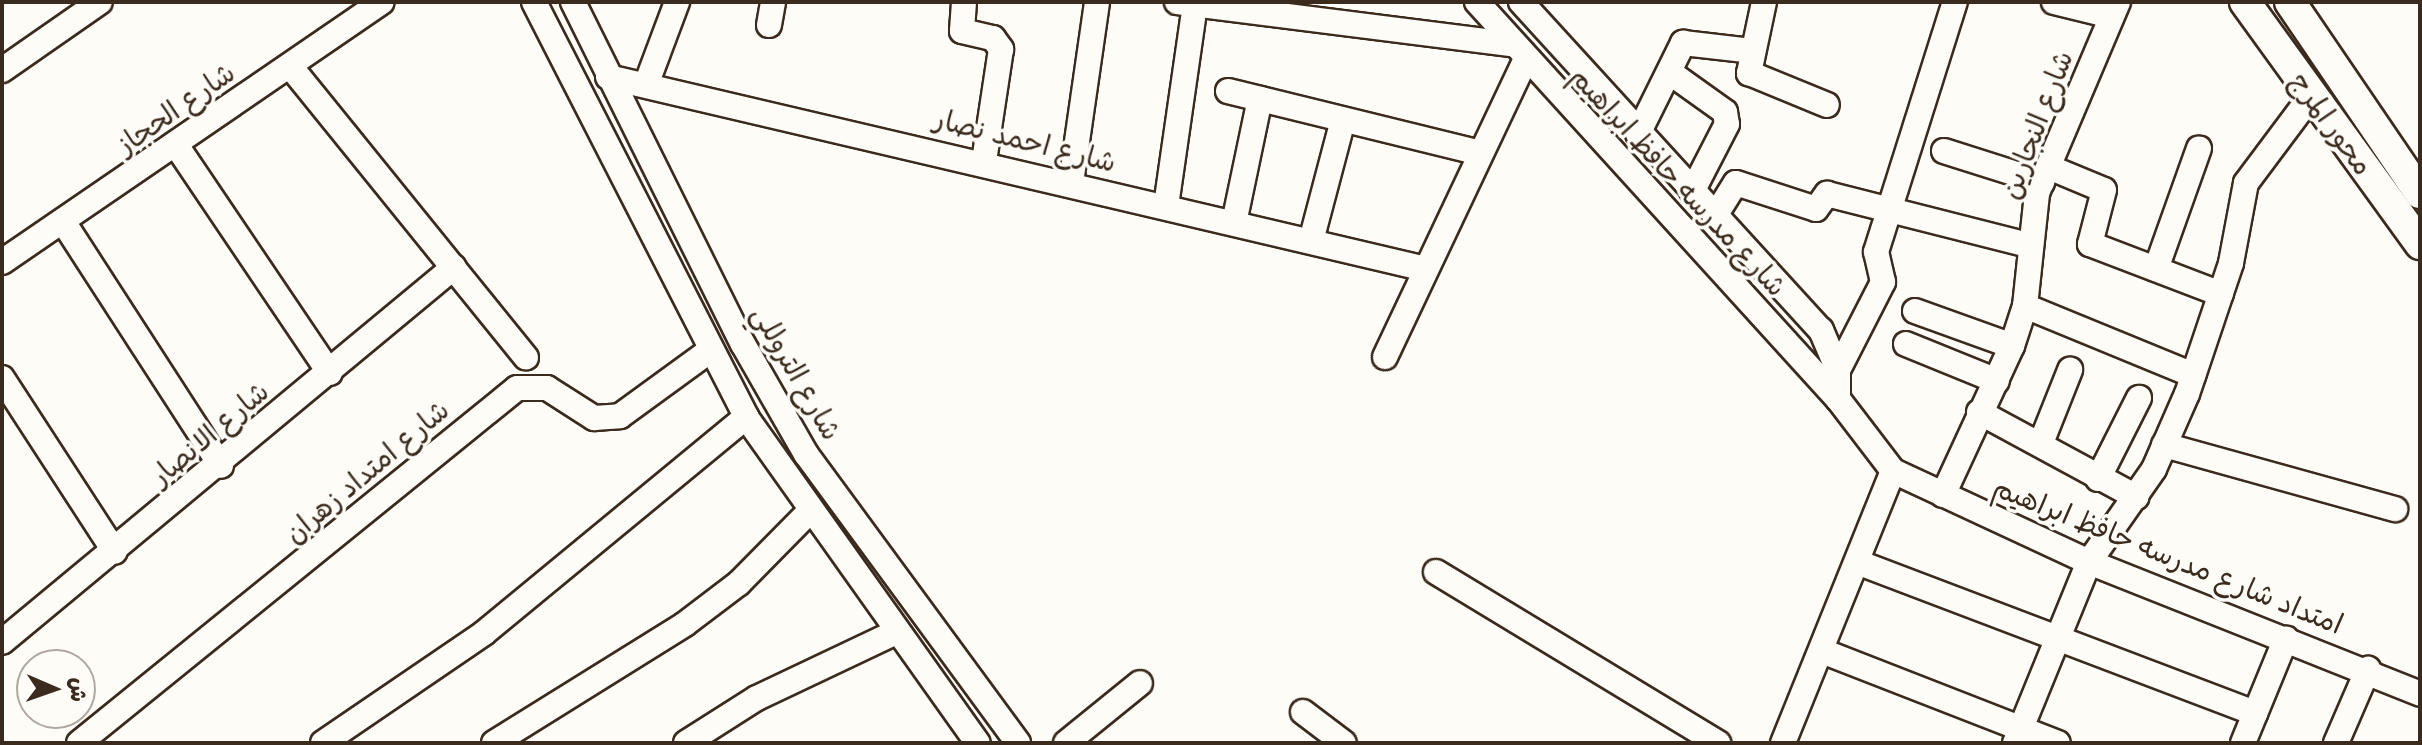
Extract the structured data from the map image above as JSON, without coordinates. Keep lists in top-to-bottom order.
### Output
{
  "streets": {
    "main road": ["محور المرج"],
    "street": [
      "شارع الحجاز",
      "شارع النجارين",
      "شارع احمد نصار",
      "شارع مدرسه حافظ ابراهيم",
      "شارع التروللي",
      "شارع الانصار",
      "شارع امتداد زهران",
      "امتداد شارع مدرسه حافظ ابراهيم"
    ]
  },
  "crossings": [
    ["شارع النجارين", "امتداد شارع مدرسه حافظ ابراهيم"],
    ["شارع احمد نصار", "شارع التروللي"],
    ["شارع مدرسه حافظ ابراهيم", "امتداد شارع مدرسه حافظ ابراهيم"]
  ],
  "north": "right"
}
